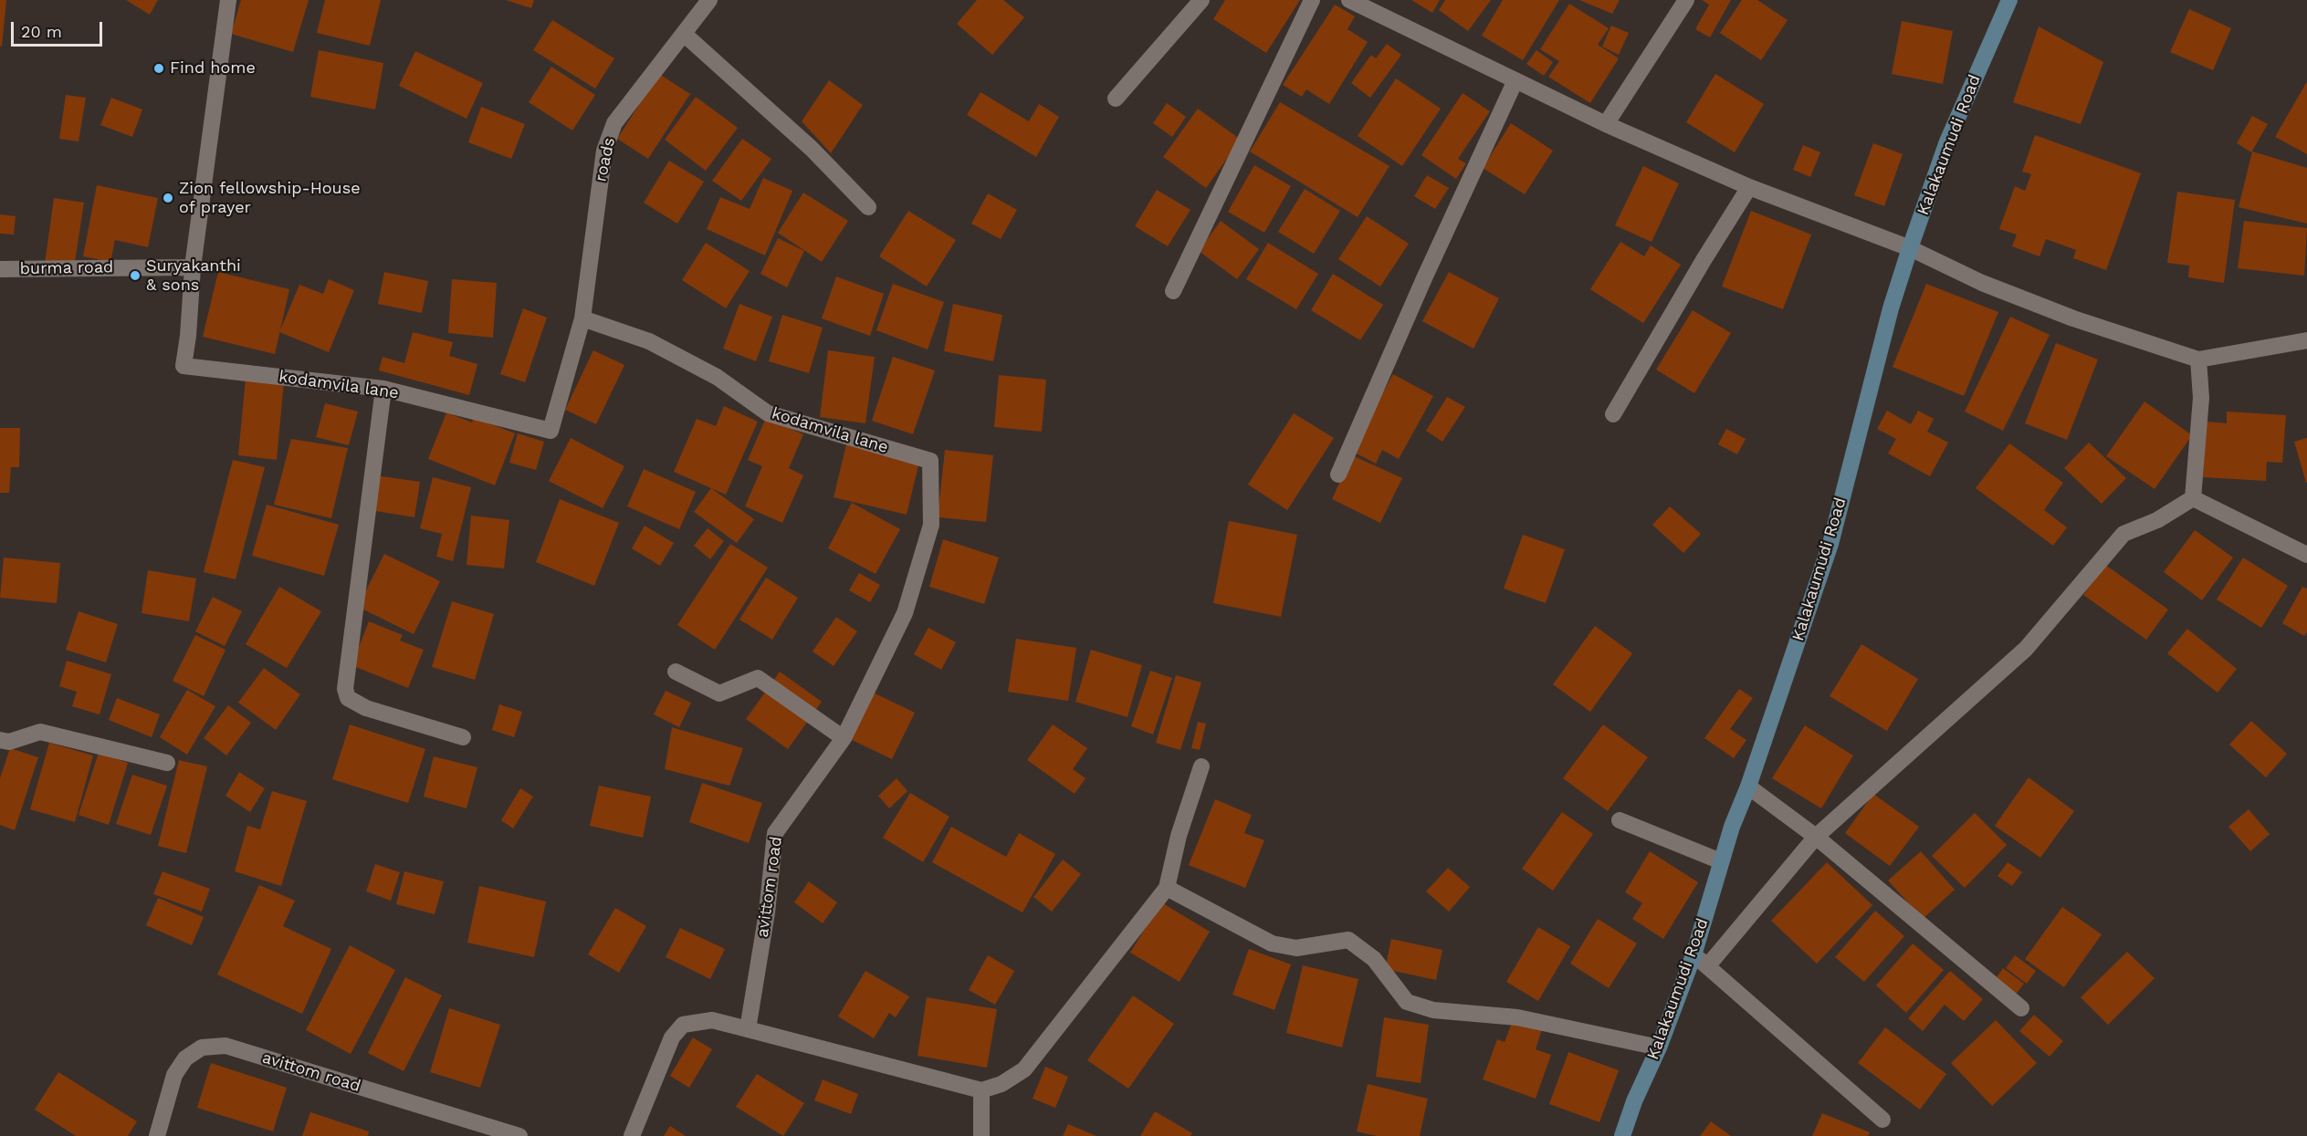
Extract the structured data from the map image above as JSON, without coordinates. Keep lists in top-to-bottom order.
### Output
{
  "streets": {
    "street": [
      "Kalakaumudi Road",
      "roads",
      "burma road",
      "kodamvila lane",
      "avittom road"
    ]
  },
  "crossings": [
    ["roads", "kodamvila lane"],
    ["burma road", "kodamvila lane"],
    ["kodamvila lane", "avittom road"]
  ],
  "places": ["Find home", "Zion fellowship-House of prayer", "Suryakanthi & sons"],
  "scale_bar": "20 m"
}
